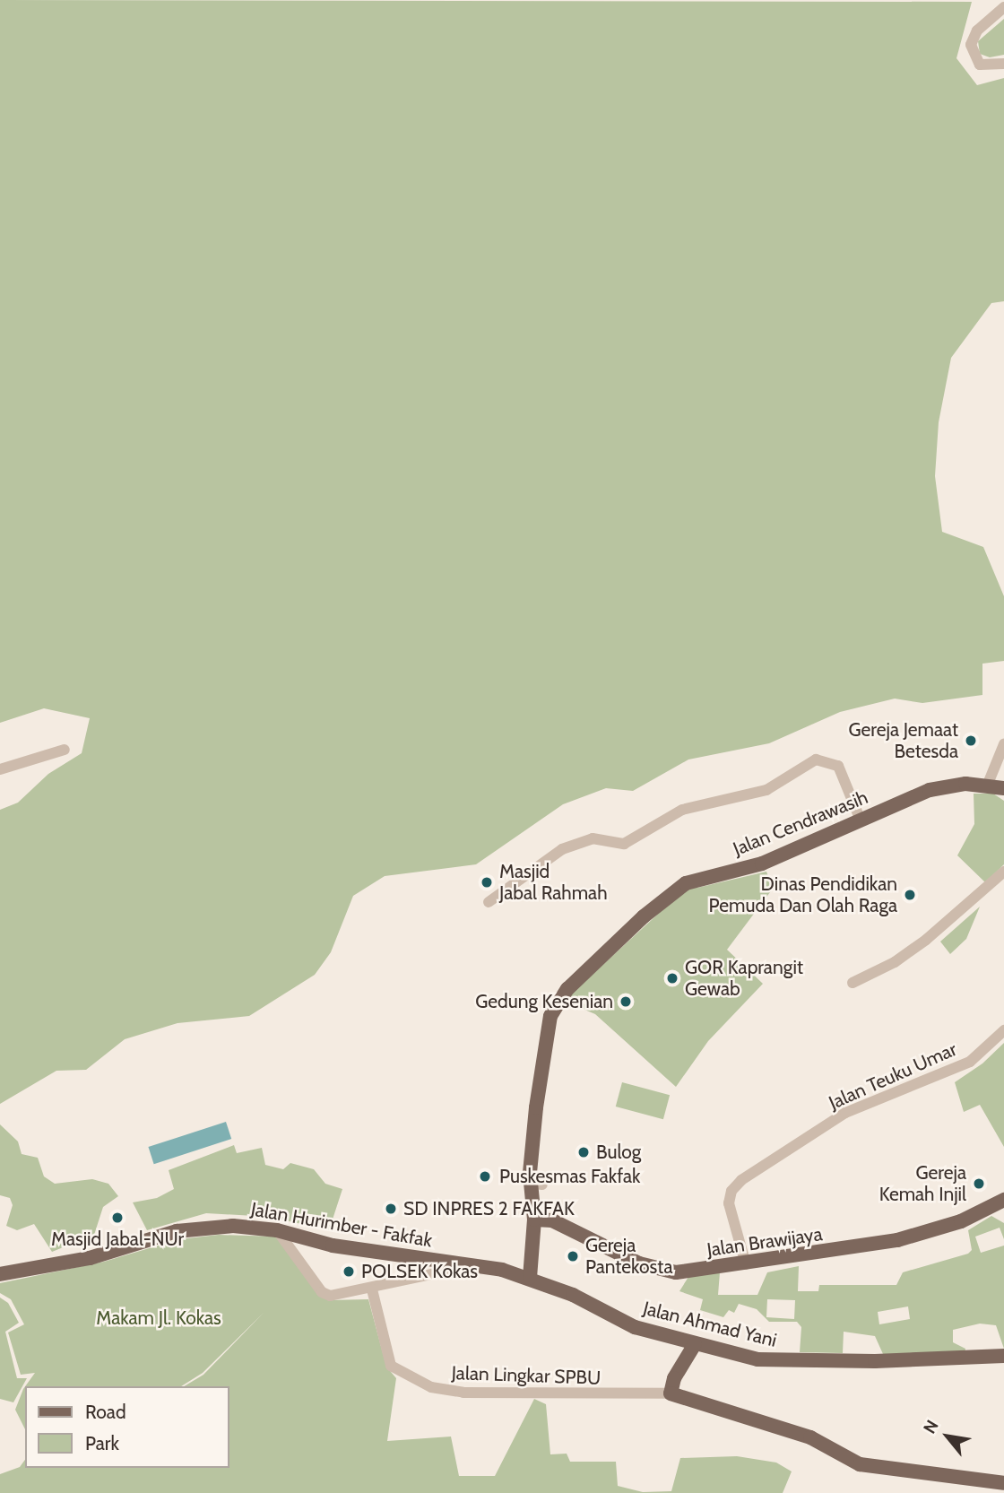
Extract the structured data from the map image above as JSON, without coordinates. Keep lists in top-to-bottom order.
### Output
{
  "streets": {
    "main road": [
      "Jalan Cendrawasih",
      "Jalan Hurimber - Fakfak",
      "Jalan Brawijaya",
      "Jalan Ahmad Yani"
    ],
    "street": ["Jalan Teuku Umar", "Jalan Lingkar SPBU"]
  },
  "crossings": [
    ["Jalan Cendrawasih", "Jalan Hurimber - Fakfak"],
    ["Jalan Cendrawasih", "Jalan Brawijaya"],
    ["Jalan Cendrawasih", "Jalan Ahmad Yani"],
    ["Jalan Teuku Umar", "Jalan Brawijaya"],
    ["Jalan Hurimber - Fakfak", "Jalan Ahmad Yani"]
  ],
  "parks": ["Makam Jl. Kokas"],
  "places": [
    "Gereja Jemaat Betesda",
    "Masjid Jabal Rahmah",
    "Dinas Pendidikan Pemuda Dan Olah Raga",
    "GOR Kaprangit Gewab",
    "Gedung Kesenian",
    "Bulog",
    "Puskesmas Fakfak",
    "Gereja Kemah Injil",
    "SD INPRES 2 FAKFAK",
    "Masjid Jabal-NUr",
    "Gereja Pantekosta",
    "POLSEK Kokas"
  ],
  "legend": ["Road", "Park"],
  "north": "top left"
}
